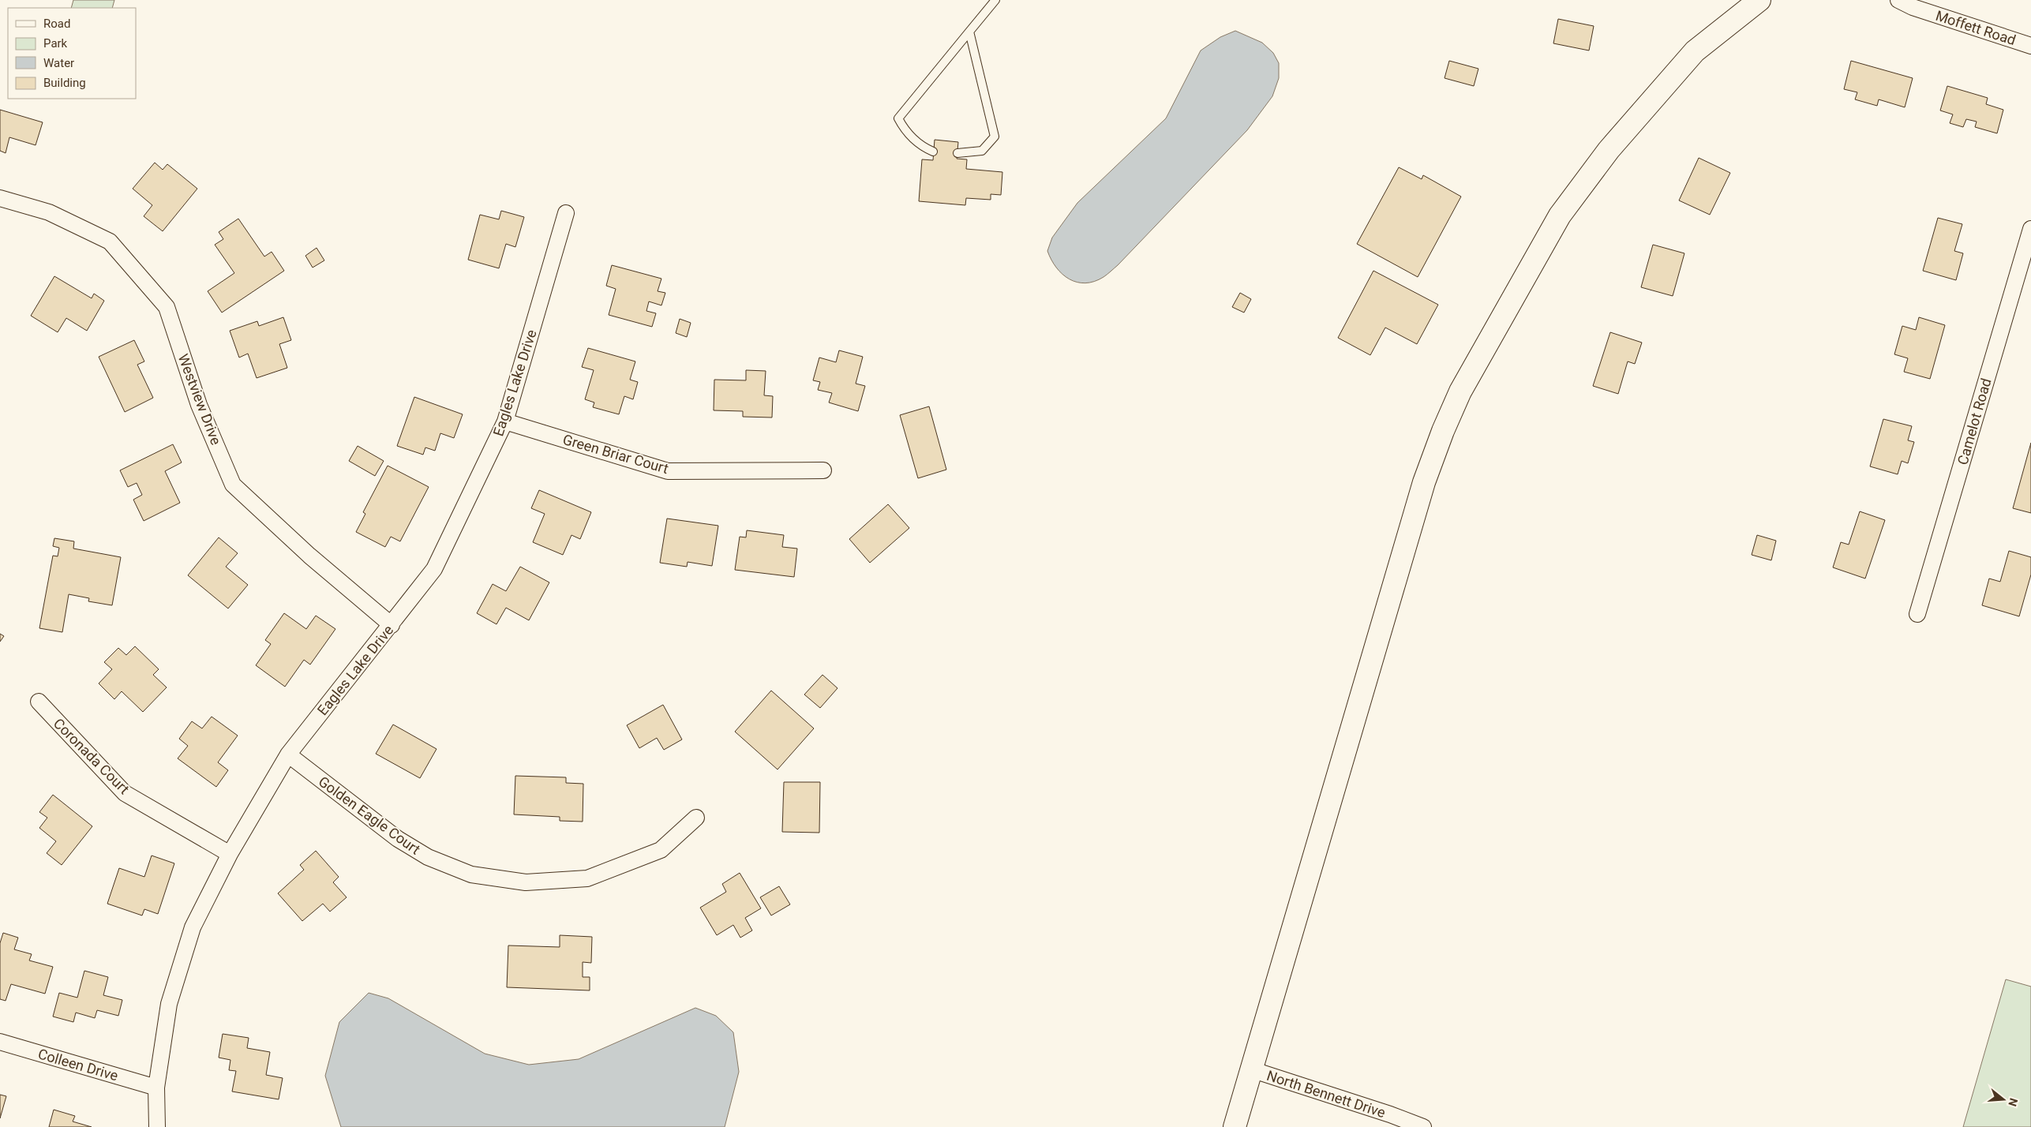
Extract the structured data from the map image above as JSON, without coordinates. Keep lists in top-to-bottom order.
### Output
{
  "streets": {
    "street": [
      "Moffett Road",
      "Eagles Lake Drive",
      "Westview Drive",
      "Camelot Road",
      "Green Briar Court",
      "Coronada Court",
      "Golden Eagle Court",
      "Colleen Drive",
      "North Bennett Drive"
    ]
  },
  "crossings": [
    ["Eagles Lake Drive", "Westview Drive"],
    ["Eagles Lake Drive", "Green Briar Court"],
    ["Eagles Lake Drive", "Coronada Court"],
    ["Eagles Lake Drive", "Golden Eagle Court"],
    ["Eagles Lake Drive", "Colleen Drive"]
  ],
  "legend": [
    "Road",
    "Park",
    "Water",
    "Building"
  ],
  "north": "right"
}
